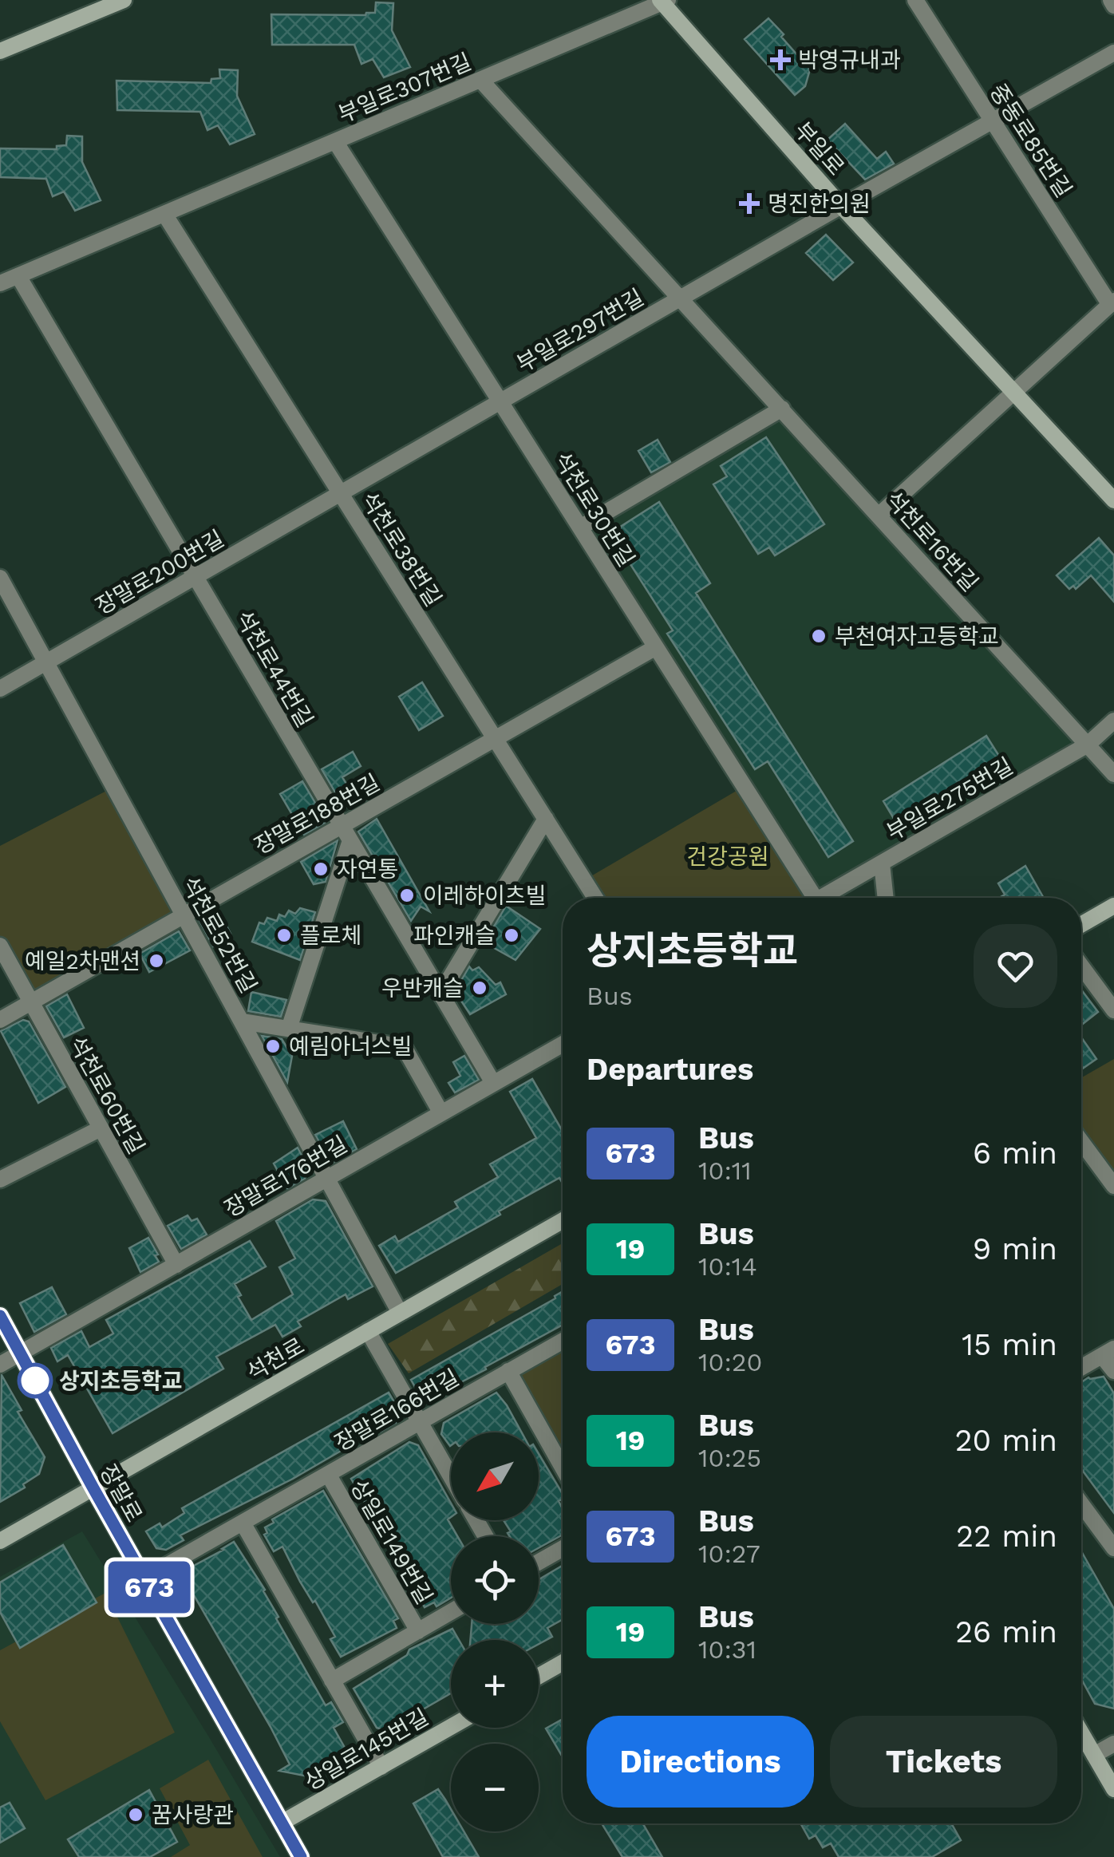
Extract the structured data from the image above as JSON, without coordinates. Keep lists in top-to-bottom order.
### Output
{
  "streets": {
    "street": [
      "부일로307번길",
      "중동로85번길",
      "부일로",
      "부일로297번길",
      "석천로30번길",
      "석천로16번길",
      "석천로38번길",
      "장말로200번길",
      "석천로44번길",
      "부일로275번길",
      "장말로188번길",
      "석천로52번길",
      "석천로60번길",
      "장말로176번길",
      "석천로",
      "장말로166번길",
      "장말로",
      "상일로149번길",
      "상일로145번길"
    ]
  },
  "crossings": [
    ["부일로307번길", "부일로"],
    ["부일로307번길", "석천로30번길"],
    ["부일로307번길", "석천로16번길"],
    ["부일로307번길", "석천로38번길"],
    ["부일로307번길", "석천로44번길"],
    ["중동로85번길", "부일로297번길"],
    ["부일로", "부일로297번길"],
    ["부일로297번길", "석천로30번길"],
    ["부일로297번길", "석천로16번길"],
    ["부일로297번길", "석천로38번길"],
    ["부일로297번길", "장말로200번길"],
    ["석천로30번길", "장말로188번길"],
    ["석천로16번길", "부일로275번길"],
    ["석천로38번길", "장말로200번길"],
    ["석천로38번길", "장말로188번길"],
    ["장말로200번길", "석천로44번길"],
    ["장말로200번길", "석천로52번길"],
    ["석천로44번길", "장말로188번길"],
    ["석천로44번길", "장말로176번길"],
    ["장말로188번길", "석천로52번길"],
    ["장말로188번길", "석천로60번길"],
    ["석천로52번길", "장말로176번길"],
    ["석천로52번길", "석천로"],
    ["석천로60번길", "장말로176번길"],
    ["장말로176번길", "장말로"],
    ["석천로", "장말로"],
    ["장말로166번길", "장말로"],
    ["장말로166번길", "상일로149번길"],
    ["장말로", "상일로145번길"]
  ],
  "parks": ["건강공원"],
  "places": {
    "health": ["박영규내과", "명진한의원"],
    "other": [
      "부천여자고등학교",
      "자연통",
      "이레하이츠빌",
      "플로체",
      "파인캐슬",
      "예일2차맨션",
      "우반캐슬",
      "예림아너스빌",
      "상지초등학교",
      "꿈사랑관"
    ]
  },
  "lines": ["bus line 673"],
  "north": "bottom left",
  "page": {
    "on_map": "673",
    "heading": [
      ["상지초등학교", "Bus"],
      "Departures"
    ],
    "list": [
      {
        "mark": "673",
        "name": "Bus",
        "note": "10:11",
        "value": "6 min"
      },
      {
        "mark": "19",
        "name": "Bus",
        "note": "10:14",
        "value": "9 min"
      },
      {
        "mark": "673",
        "name": "Bus",
        "note": "10:20",
        "value": "15 min"
      },
      {
        "mark": "19",
        "name": "Bus",
        "note": "10:25",
        "value": "20 min"
      },
      {
        "mark": "673",
        "name": "Bus",
        "note": "10:27",
        "value": "22 min"
      },
      {
        "mark": "19",
        "name": "Bus",
        "note": "10:31",
        "value": "26 min"
      }
    ],
    "map_buttons": ["+", "−"],
    "buttons": ["Directions", "Tickets"]
  }
}
